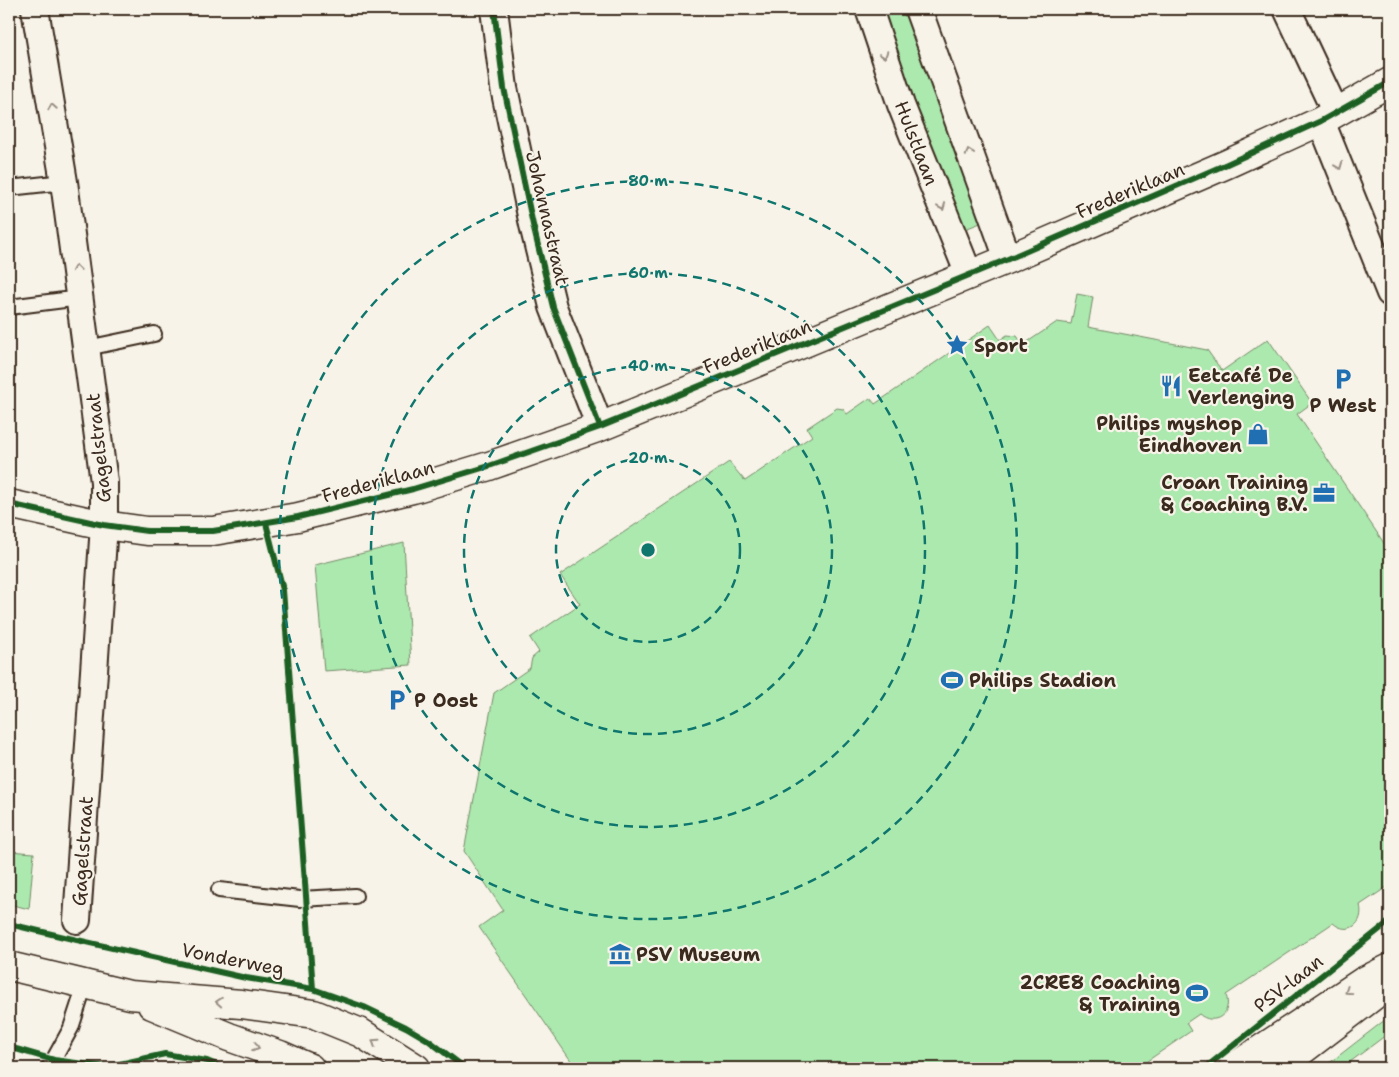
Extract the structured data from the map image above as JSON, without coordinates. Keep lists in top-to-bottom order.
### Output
{
  "streets": {
    "street": [
      "Hulstlaan",
      "Frederiklaan",
      "Johannastraat",
      "Gagelstraat",
      "PSV-laan"
    ],
    "cycle path": ["Vonderweg"]
  },
  "crossings": [
    ["Hulstlaan", "Frederiklaan"],
    ["Frederiklaan", "Johannastraat"],
    ["Frederiklaan", "Gagelstraat"]
  ],
  "places": {
    "place": ["Sport"],
    "parking": ["P West", "P Oost"],
    "restaurant": ["Eetcafé De Verlenging"],
    "shop": ["Philips myshop Eindhoven"],
    "office": ["Croan Training & Coaching B.V."],
    "sports": ["Philips Stadion", "2CRE8 Coaching & Training"],
    "museum": ["PSV Museum"]
  },
  "rings": [
    "80 m",
    "60 m",
    "40 m",
    "20 m"
  ]
}
